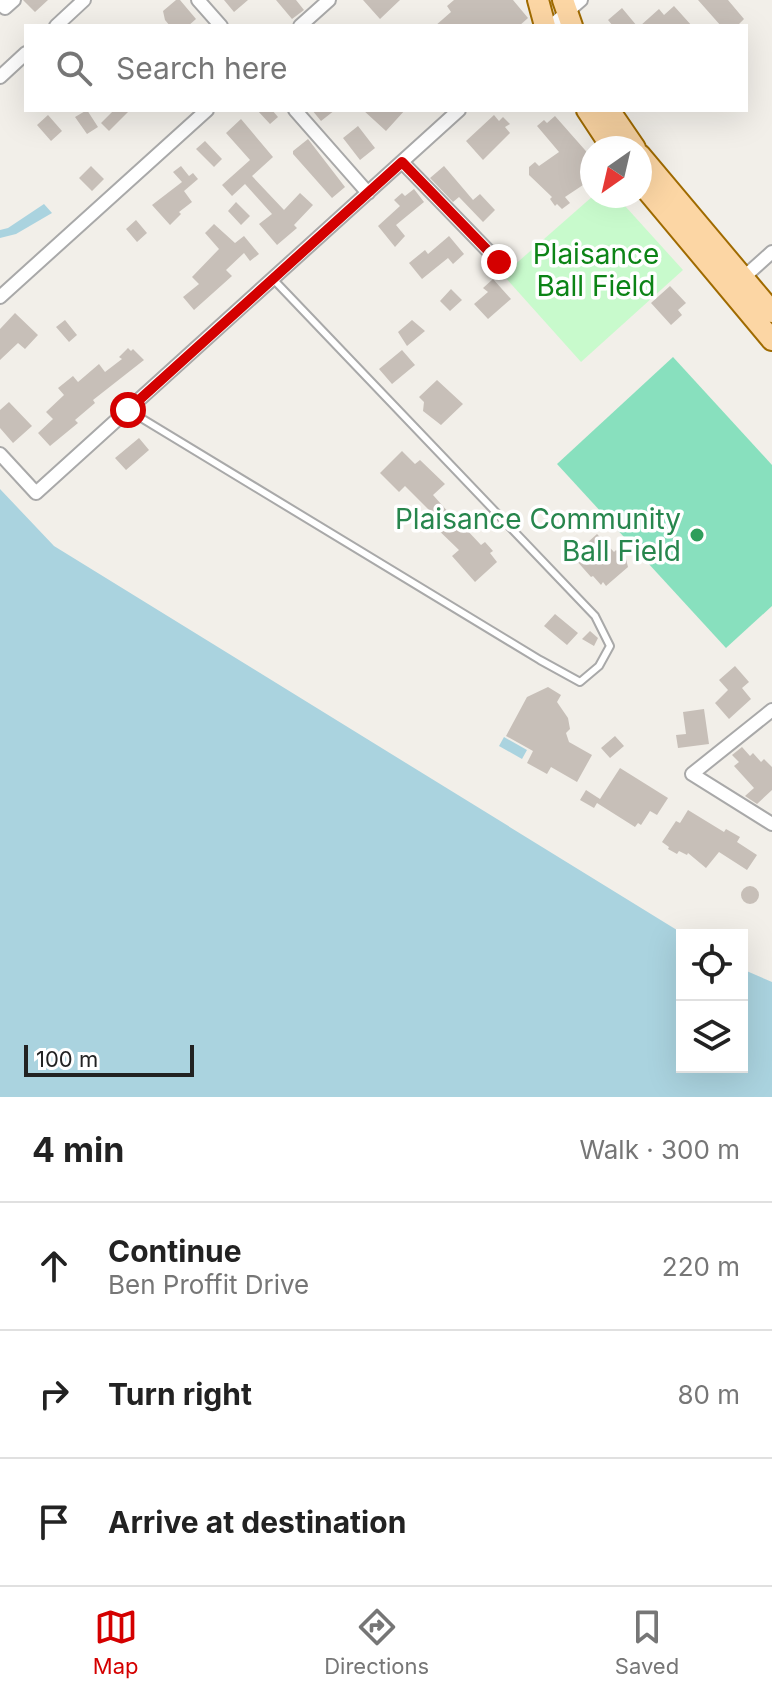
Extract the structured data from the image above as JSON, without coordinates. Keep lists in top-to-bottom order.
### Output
{
  "parks": ["Plaisance Ball Field"],
  "places": ["Plaisance Community Ball Field"],
  "scale_bar": "100 m",
  "north": "bottom left",
  "page": {
    "search": "Search here",
    "scale": "100 m",
    "heading": ["4 min", "Walk · 300 m"],
    "list": [
      ["Continue", "Ben Proffit Drive", "220 m"],
      ["Turn right", "80 m"],
      "Arrive at destination"
    ],
    "nav": ["Map", "Directions", "Saved"]
  }
}
